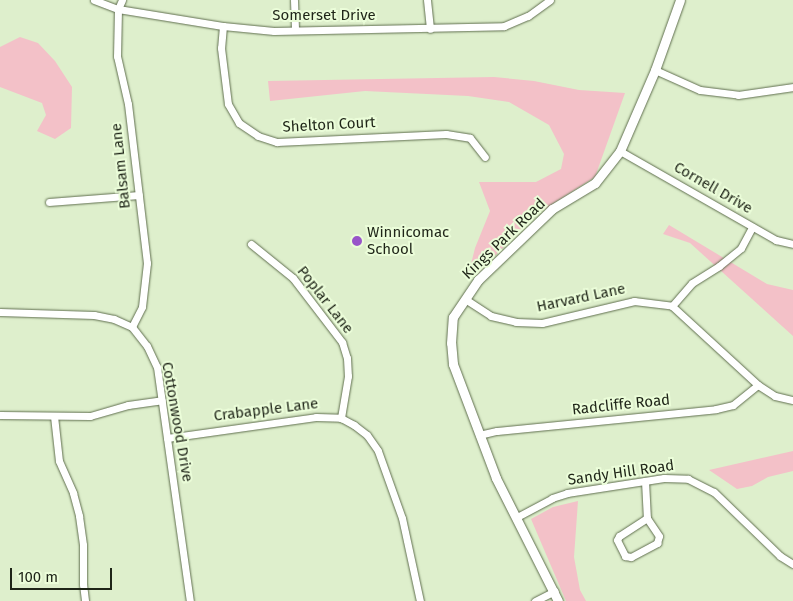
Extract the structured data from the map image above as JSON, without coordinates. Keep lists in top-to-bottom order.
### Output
{
  "streets": {
    "street": [
      "Somerset Drive",
      "Shelton Court",
      "Balsam Lane",
      "Cornell Drive",
      "Kings Park Road",
      "Harvard Lane",
      "Poplar Lane",
      "Radcliffe Road",
      "Crabapple Lane",
      "Cottonwood Drive",
      "Sandy Hill Road"
    ]
  },
  "crossings": [
    ["Somerset Drive", "Shelton Court"],
    ["Somerset Drive", "Balsam Lane"],
    ["Balsam Lane", "Cottonwood Drive"],
    ["Cornell Drive", "Kings Park Road"],
    ["Kings Park Road", "Harvard Lane"],
    ["Kings Park Road", "Radcliffe Road"],
    ["Kings Park Road", "Sandy Hill Road"],
    ["Poplar Lane", "Crabapple Lane"],
    ["Crabapple Lane", "Cottonwood Drive"]
  ],
  "places": ["Winnicomac School"],
  "scale_bar": "100 m"
}
